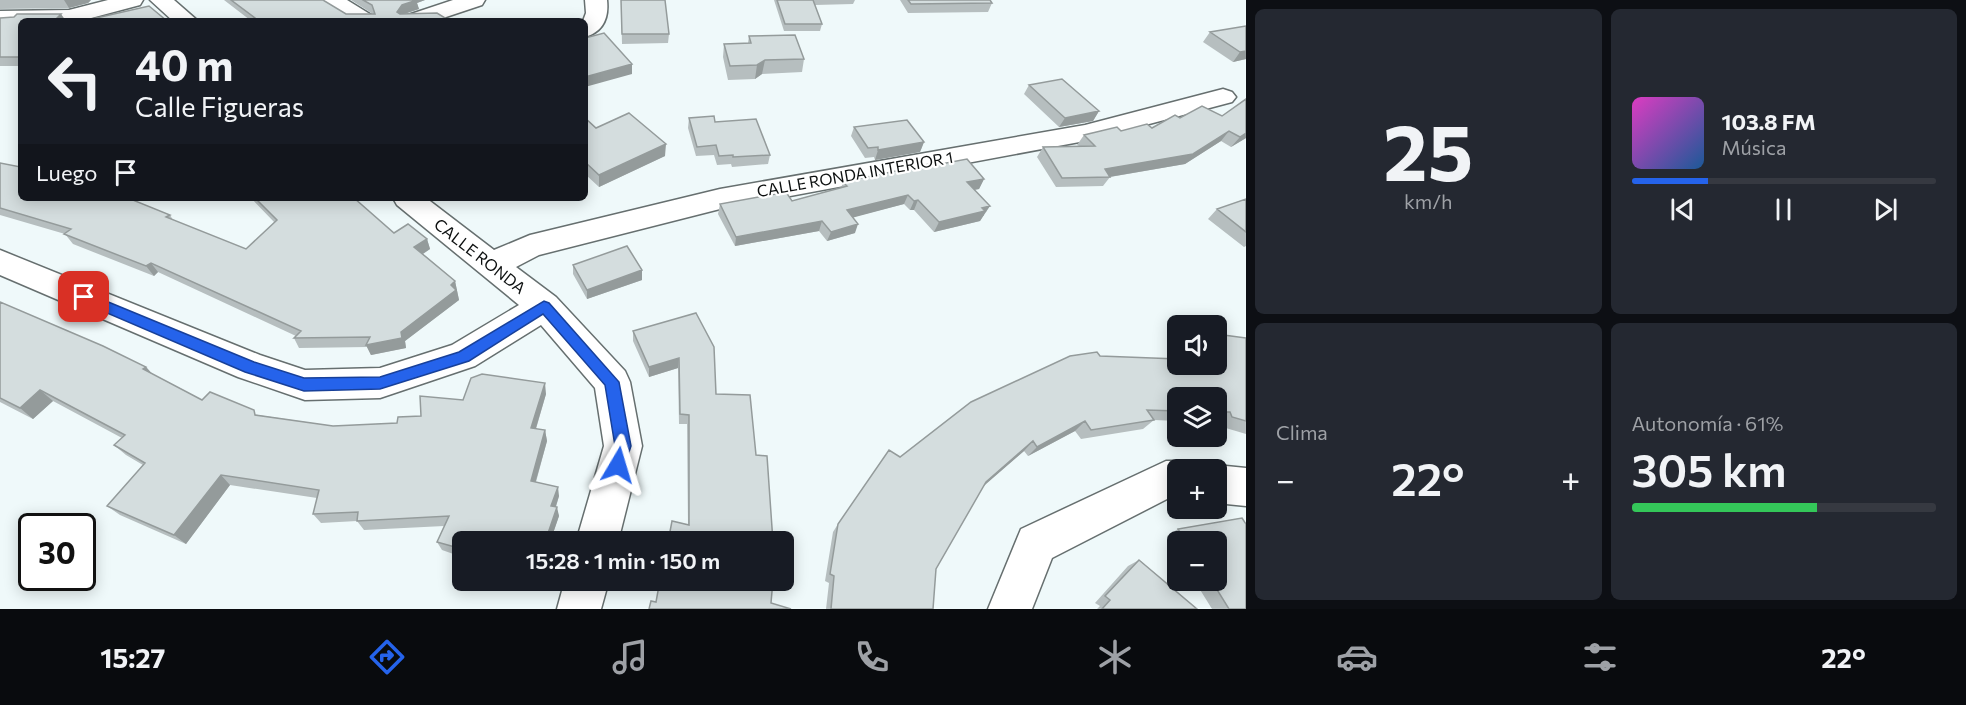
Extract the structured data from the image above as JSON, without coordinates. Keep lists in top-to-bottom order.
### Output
{
  "streets": {
    "street": ["CALLE RONDA INTERIOR 1", "CALLE RONDA"]
  },
  "crossings": [
    ["CALLE RONDA INTERIOR 1", "CALLE RONDA"]
  ],
  "page": {
    "tile": [
      ["25", "km/h"],
      "Clima",
      ["Autonomía · 61%", "305 km"]
    ],
    "turn": ["40 m", "Calle Figueras"],
    "song": ["103.8 FM", "Música"],
    "then": "Luego",
    "map_buttons": ["+", "−"],
    "heat": ["−", "22°", "+"],
    "limit": "30",
    "trip": "15:28 · 1 min · 150 m",
    "tabs": ["15:27", "22°"]
  }
}
